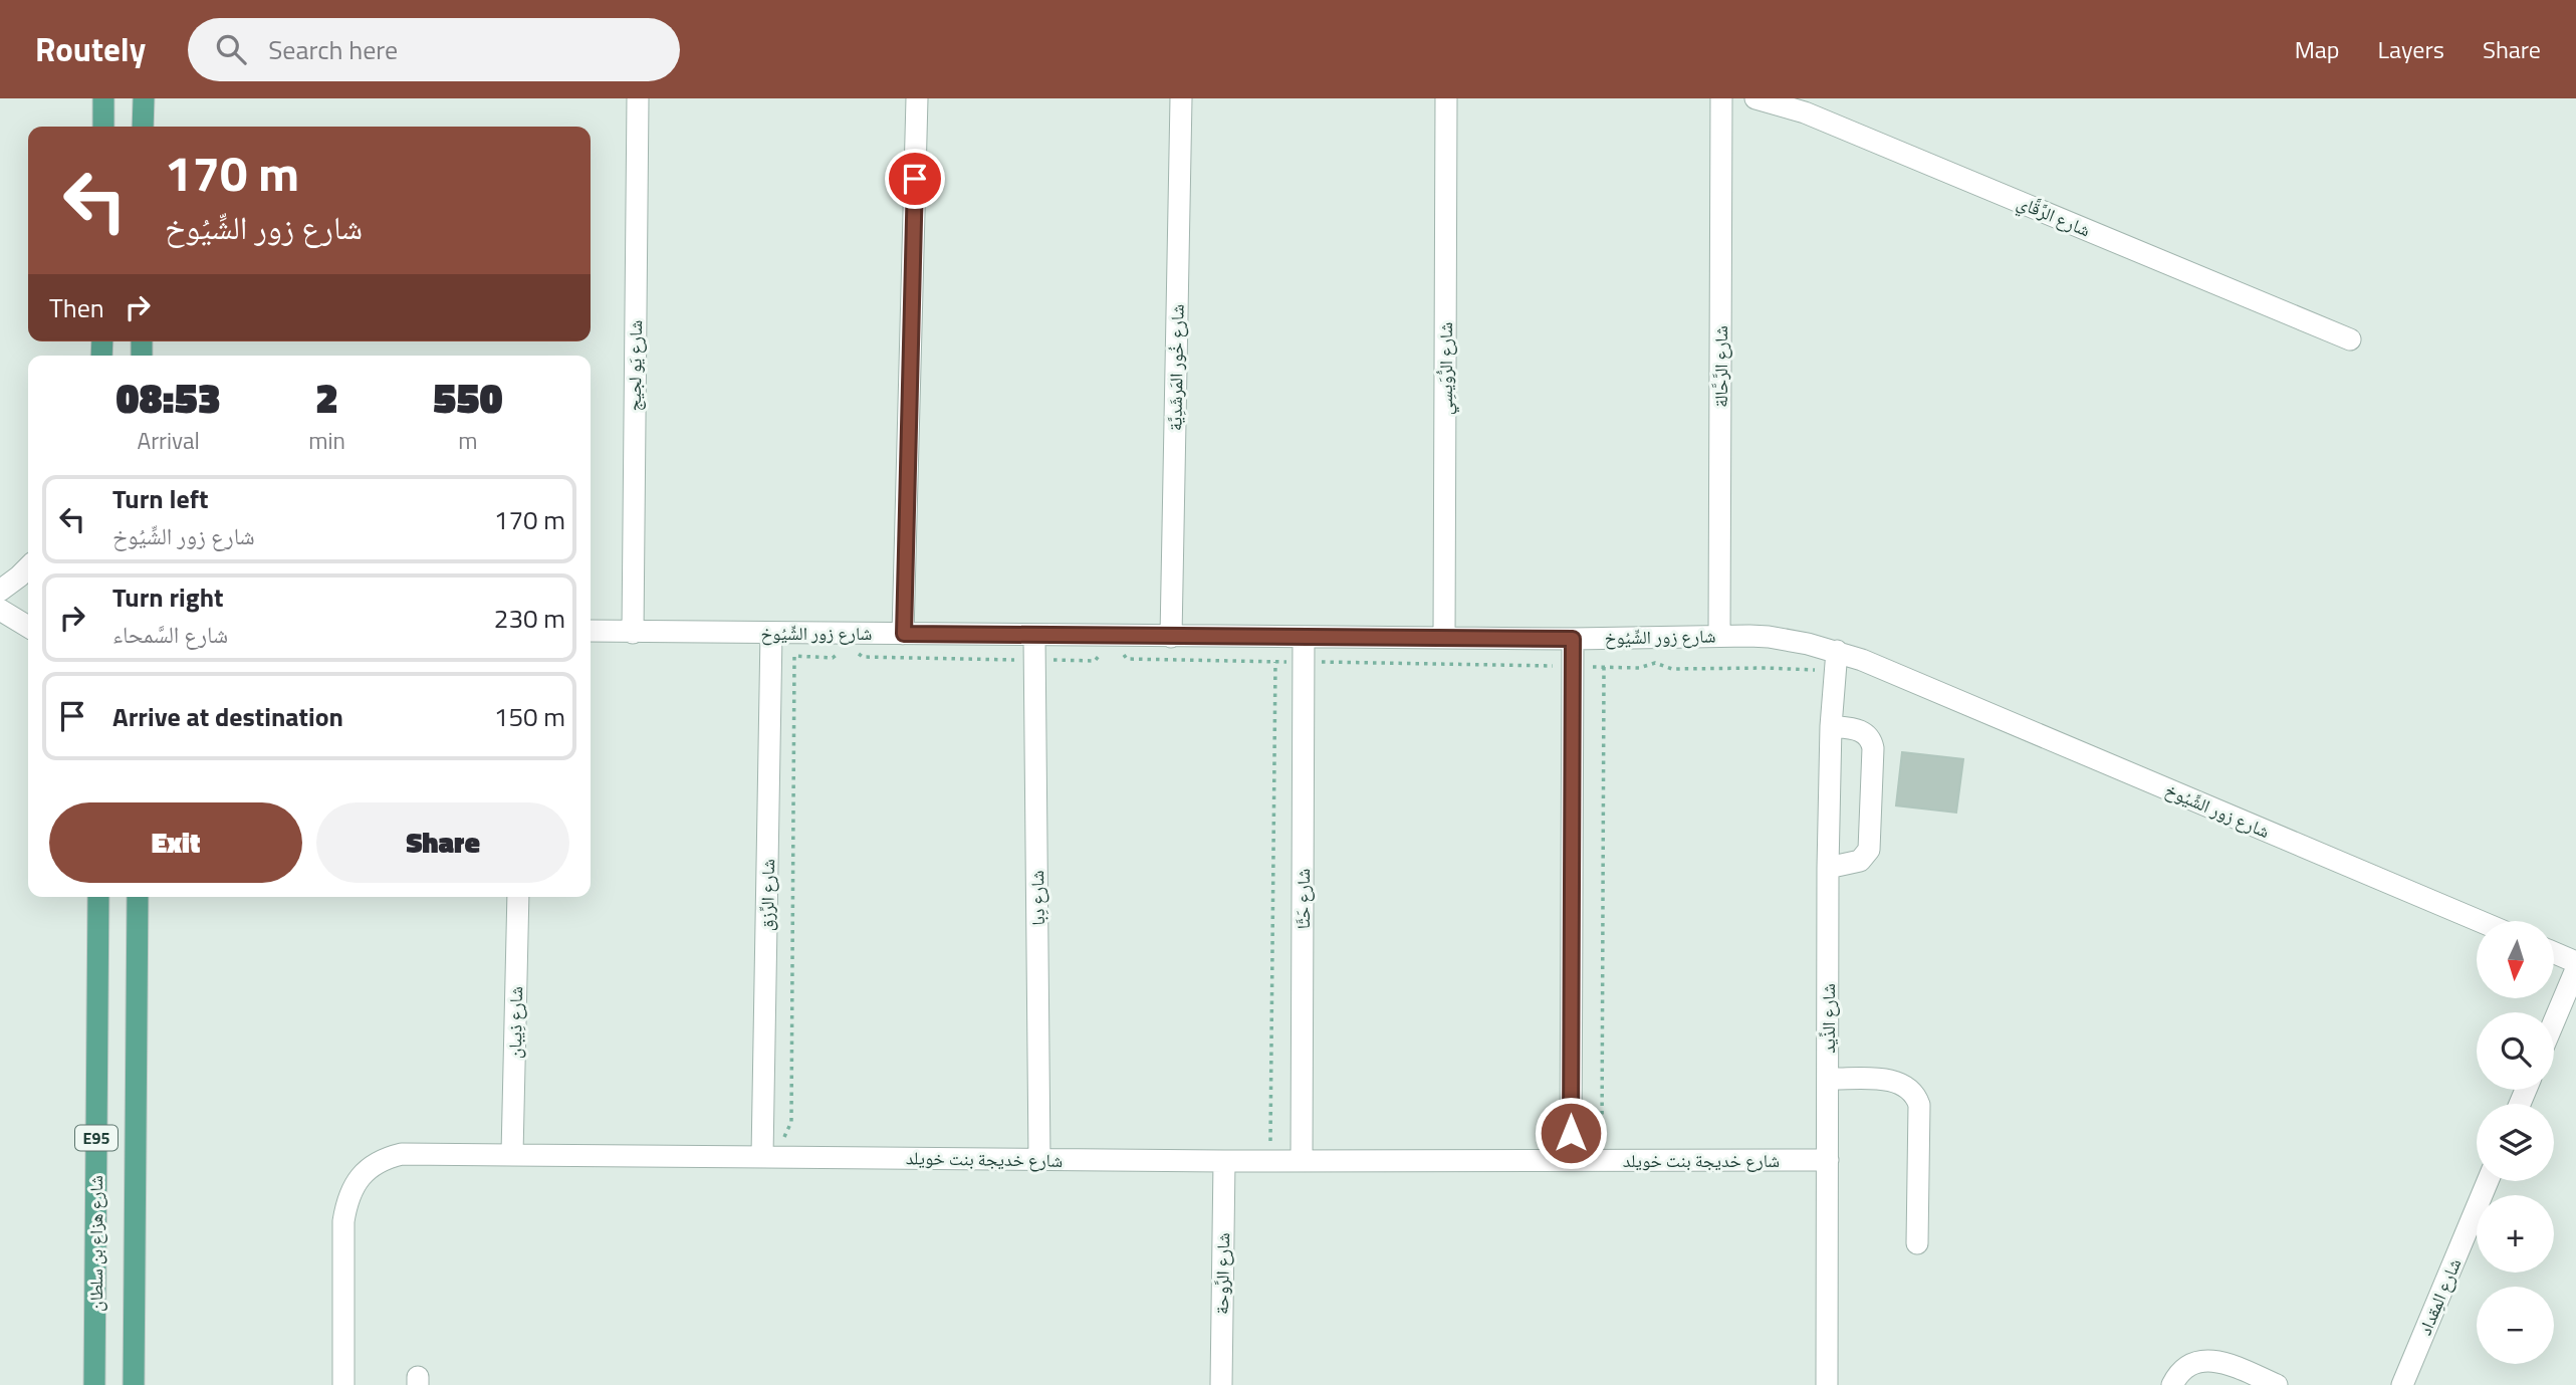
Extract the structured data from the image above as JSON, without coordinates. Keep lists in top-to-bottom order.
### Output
{
  "streets": {
    "main road": ["E95", "شارع هزاع بن سلطان"],
    "street": [
      "شارع الرَّقَّاي",
      "شارع يَو لجيج",
      "شارع الرَّحَّالة",
      "شارع خُور المَرشَدِيَّة",
      "شارع الرُّوَيسِي",
      "شارع زور الشِّيُوخ",
      "شارع الرِّزق",
      "شارع دِبا",
      "شارع حَتَّا",
      "شارع الذِّيد",
      "شارع ذِيبان",
      "شارع خديجة بنت خويلد",
      "شارع الرَّوحة",
      "شارع المِقداد"
    ]
  },
  "crossings": [
    ["شارع يَو لجيج", "شارع زور الشِّيُوخ"],
    ["شارع الرَّحَّالة", "شارع زور الشِّيُوخ"],
    ["شارع خُور المَرشَدِيَّة", "شارع زور الشِّيُوخ"],
    ["شارع الرُّوَيسِي", "شارع زور الشِّيُوخ"],
    ["شارع زور الشِّيُوخ", "شارع الرِّزق"],
    ["شارع زور الشِّيُوخ", "شارع دِبا"],
    ["شارع زور الشِّيُوخ", "شارع حَتَّا"],
    ["شارع زور الشِّيُوخ", "شارع الذِّيد"],
    ["شارع الرِّزق", "شارع خديجة بنت خويلد"],
    ["شارع دِبا", "شارع خديجة بنت خويلد"],
    ["شارع حَتَّا", "شارع خديجة بنت خويلد"],
    ["شارع الذِّيد", "شارع خديجة بنت خويلد"],
    ["شارع ذِيبان", "شارع خديجة بنت خويلد"],
    ["شارع خديجة بنت خويلد", "شارع الرَّوحة"]
  ],
  "north": "bottom",
  "page": {
    "header": "Routely",
    "search": "Search here",
    "nav": ["Map", "Layers", "Share"],
    "turn": ["170 m", "شارع زور الشِّيُوخ"],
    "then": "Then",
    "eta": [
      "08:53",
      "Arrival",
      "2",
      "min",
      "550",
      "m"
    ],
    "list": [
      {
        "name": "Turn left",
        "note": "شارع زور الشِّيُوخ",
        "value": "170 m"
      },
      {
        "name": "Turn right",
        "note": "شارع السَّمحاء",
        "value": "230 m"
      },
      {
        "name": "Arrive at destination",
        "value": "150 m"
      }
    ],
    "buttons": ["Exit", "Share"],
    "map_buttons": ["+", "−"]
  }
}
